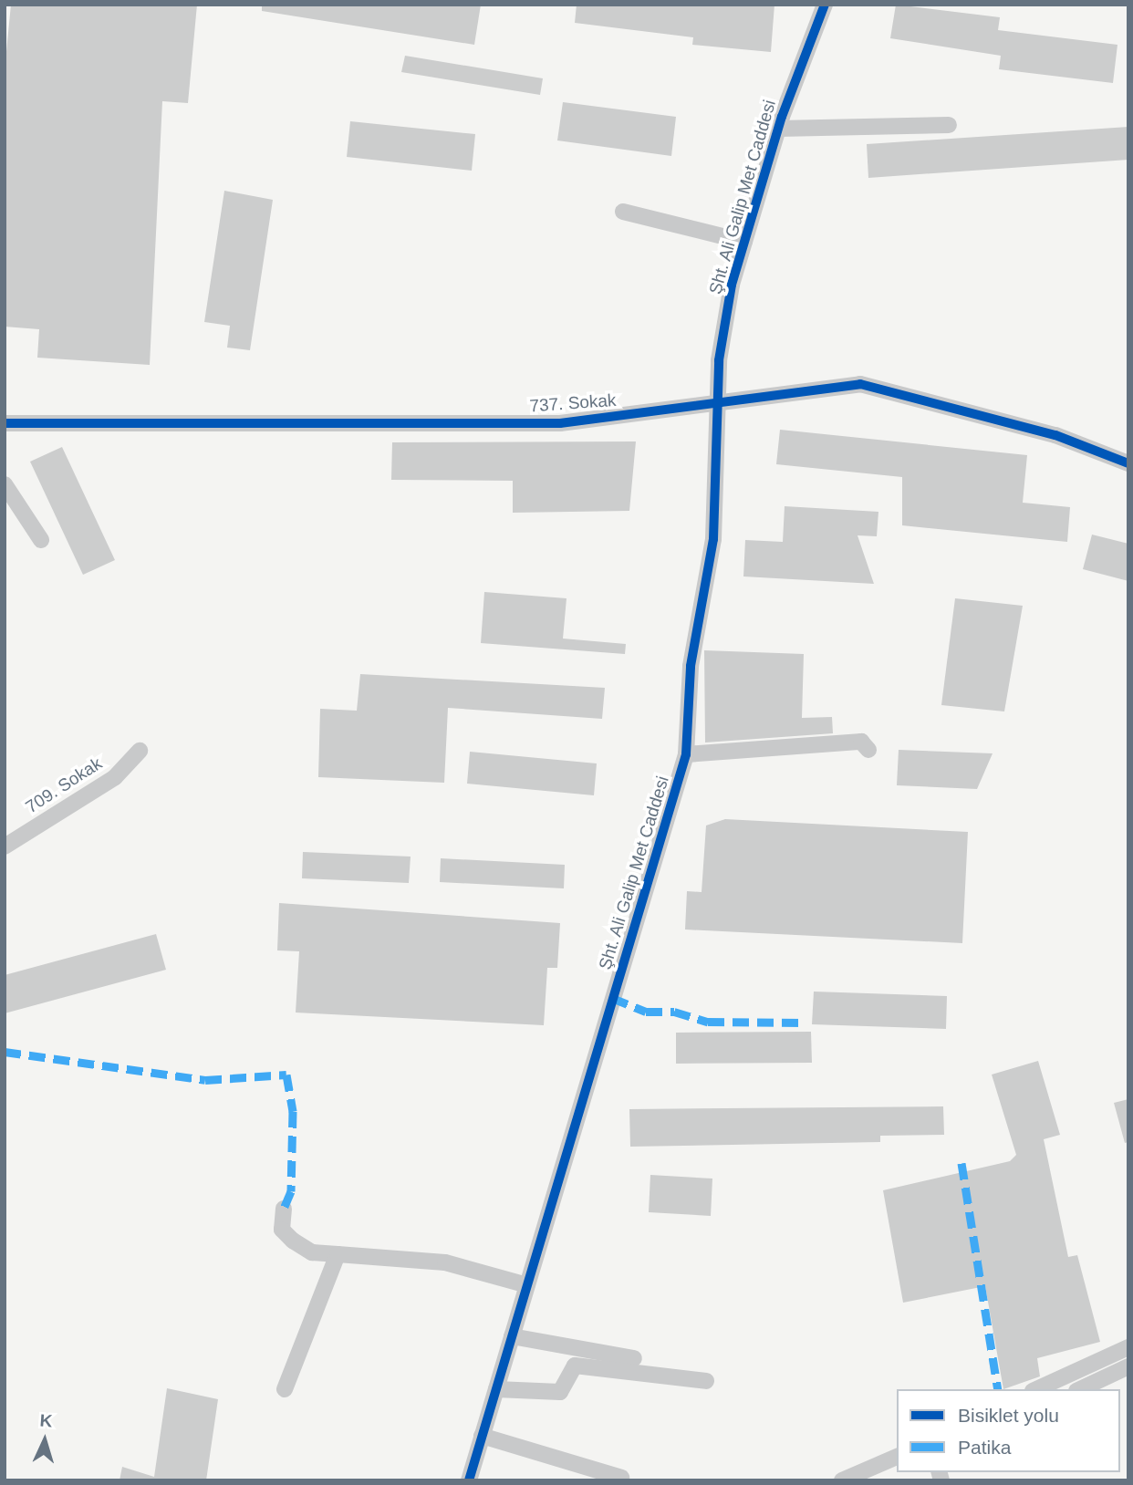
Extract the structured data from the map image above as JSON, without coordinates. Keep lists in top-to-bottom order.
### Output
{
  "streets": {
    "street": ["Şht. Ali Galip Met Caddesi", "737. Sokak", "709. Sokak"]
  },
  "crossings": [
    ["Şht. Ali Galip Met Caddesi", "737. Sokak"]
  ],
  "legend": ["Bisiklet yolu", "Patika"],
  "north": "top"
}
